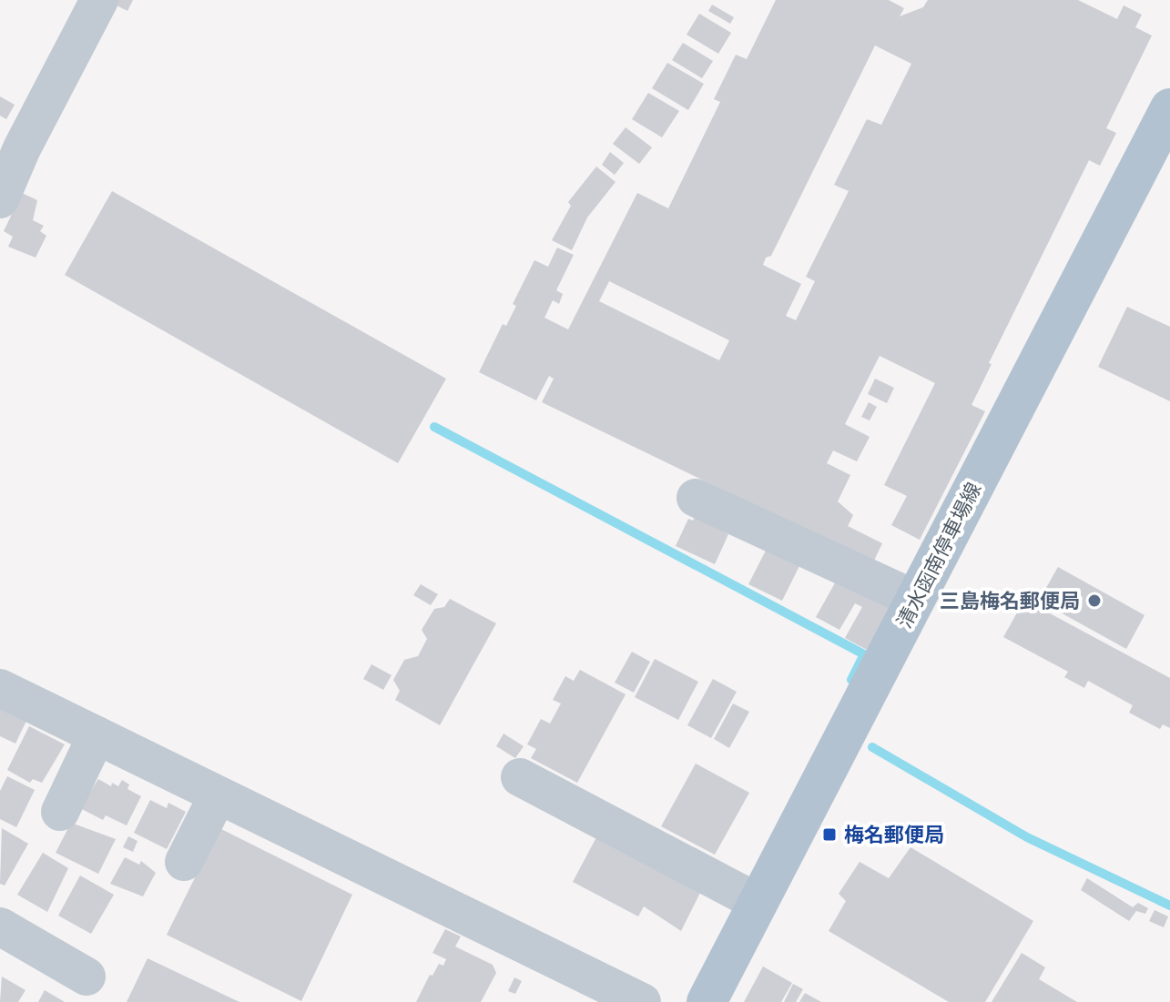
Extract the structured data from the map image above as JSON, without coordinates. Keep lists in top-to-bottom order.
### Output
{
  "streets": {
    "main road": ["清水函南停車場線"]
  },
  "places": {
    "other": ["三島梅名郵便局"],
    "transit": ["梅名郵便局"]
  }
}
